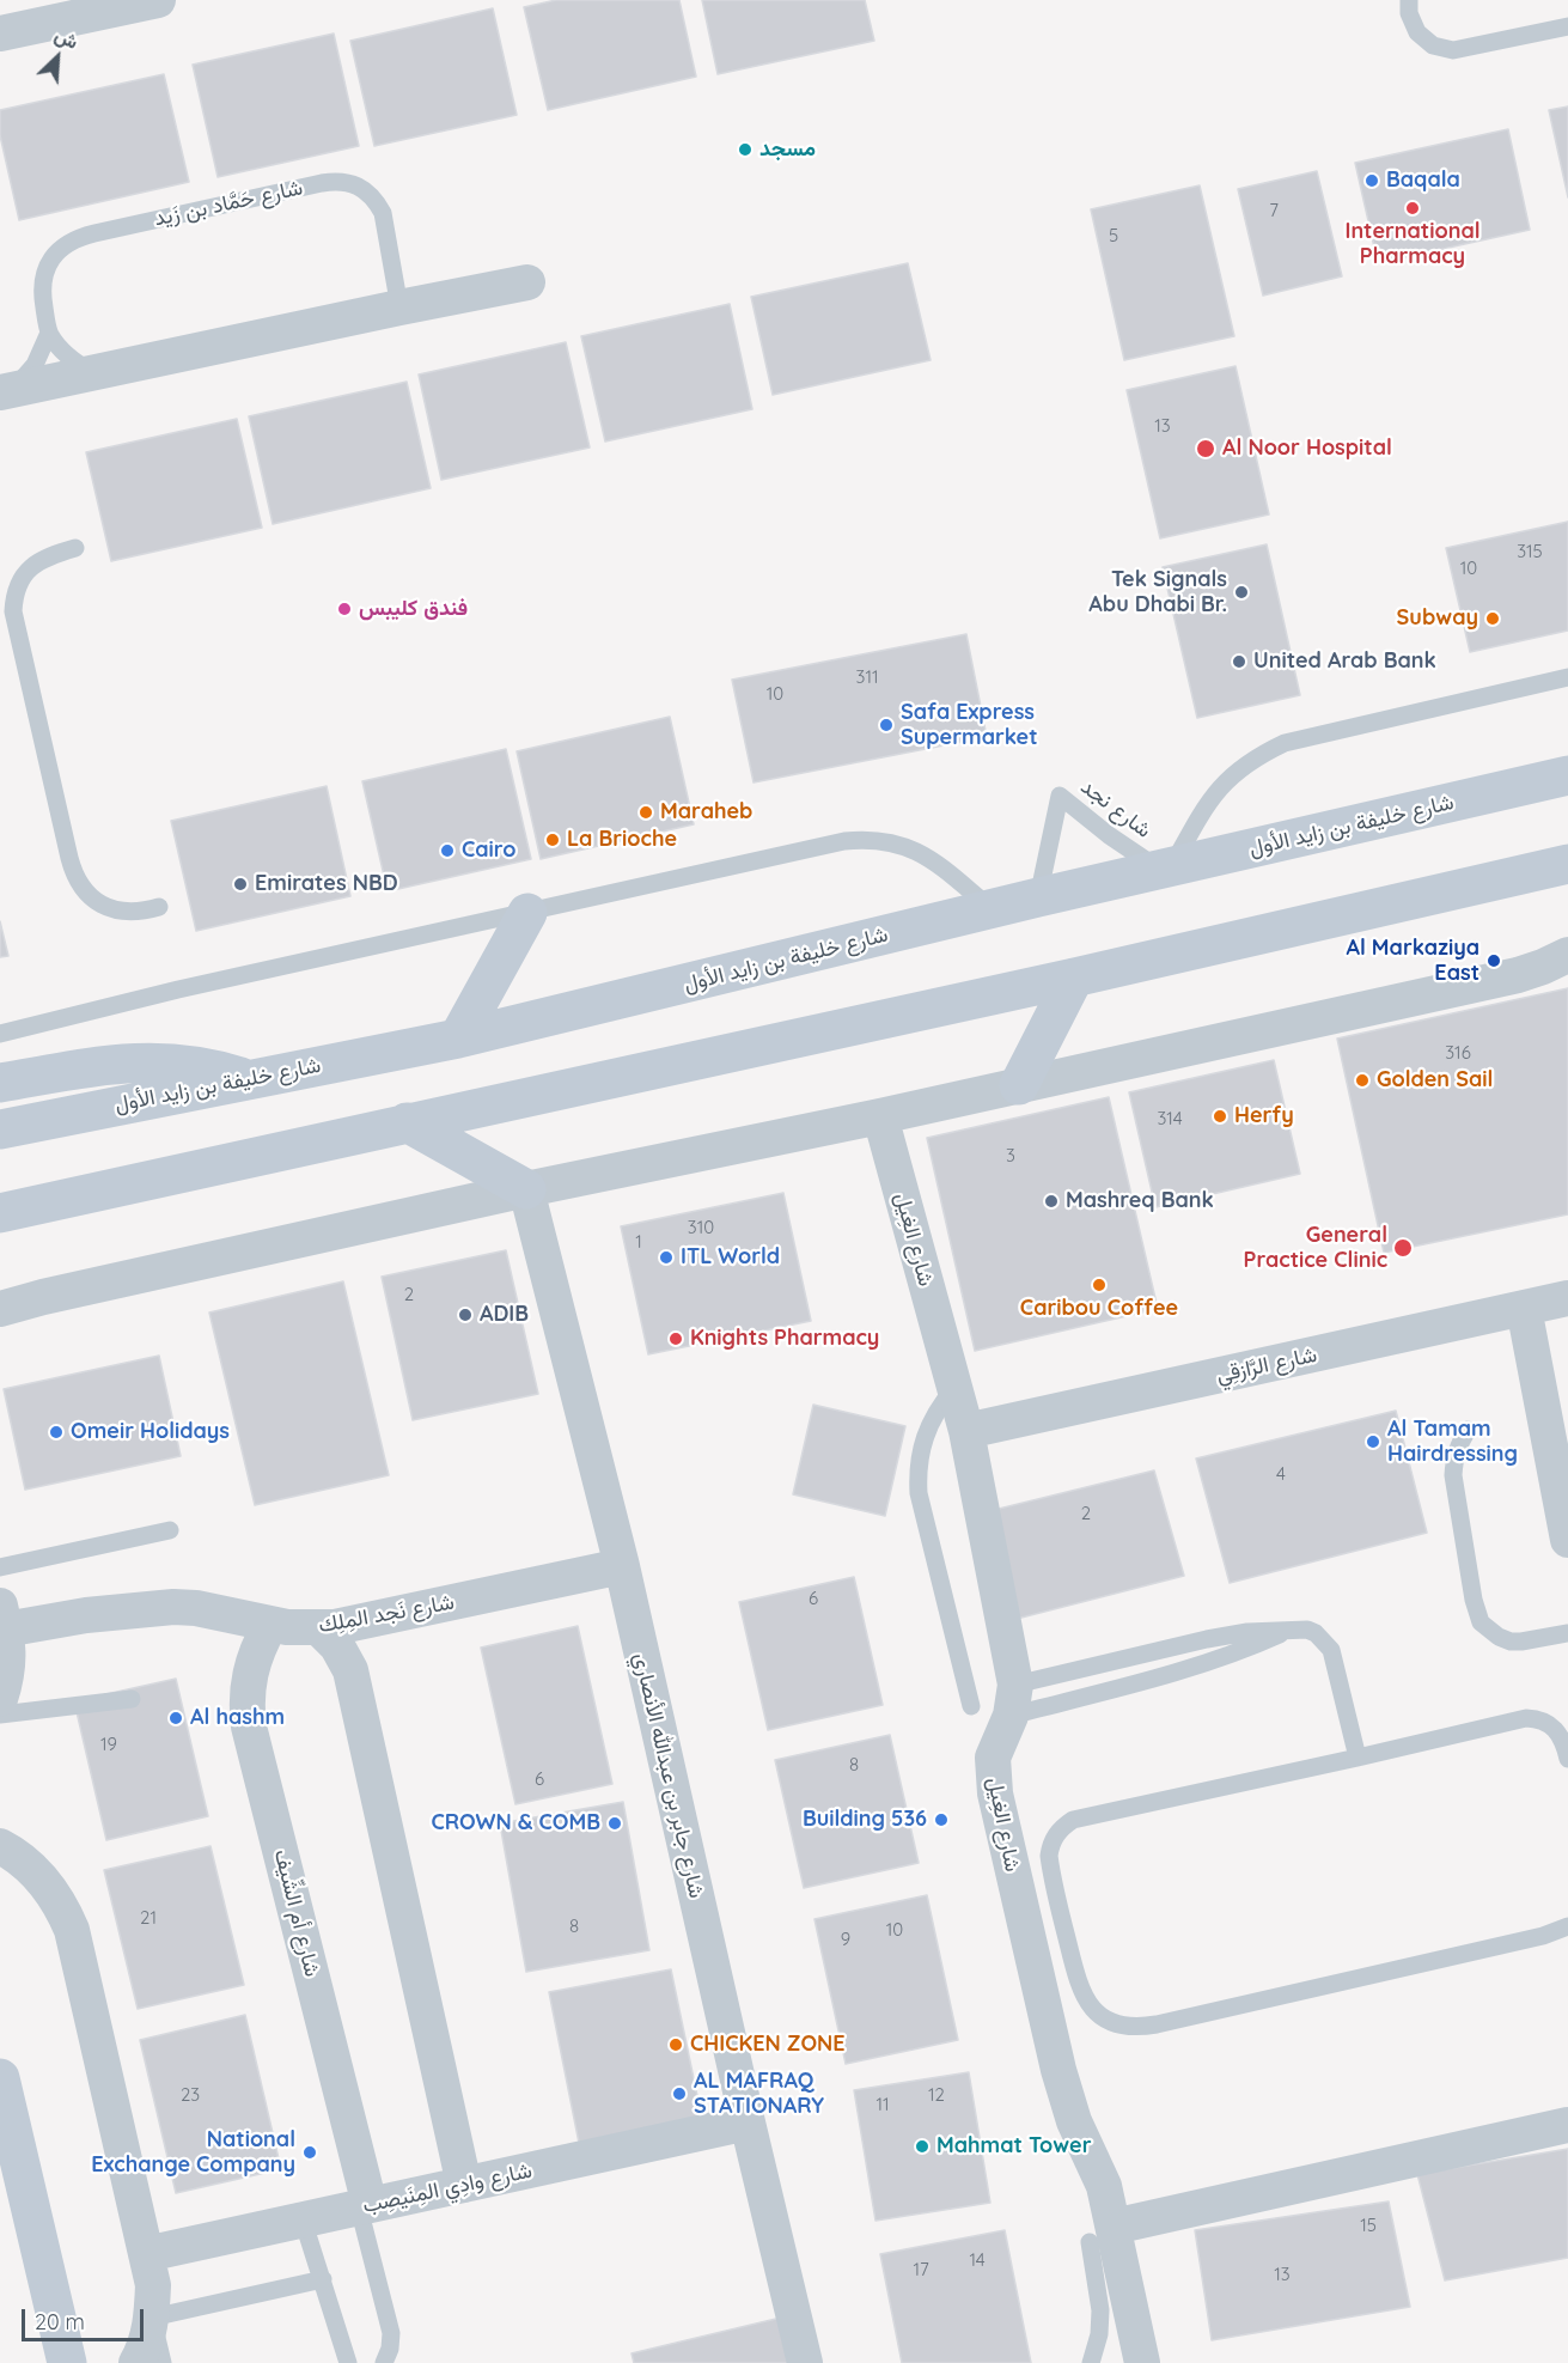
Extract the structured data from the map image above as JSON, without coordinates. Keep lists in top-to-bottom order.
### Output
{
  "streets": {
    "main road": ["شارع خليفة بن زايد الأول"],
    "street": [
      "شارع الغِيل",
      "شارع الرَّازقِي",
      "شارع نَجد المِلِك",
      "شارع جابر بن عبدالله الأنصاري",
      "شارع أم الشِّيف",
      "شارع وادِي المِنَيصِب"
    ],
    "lane": ["شارع حَمَّاد بن زَيد", "شارع نجد"]
  },
  "crossings": [
    ["شارع نجد", "شارع خليفة بن زايد الأول"],
    ["شارع الغِيل", "شارع الرَّازقِي"],
    ["شارع نَجد المِلِك", "شارع جابر بن عبدالله الأنصاري"],
    ["شارع نَجد المِلِك", "شارع أم الشِّيف"],
    ["شارع جابر بن عبدالله الأنصاري", "شارع وادِي المِنَيصِب"],
    ["شارع أم الشِّيف", "شارع وادِي المِنَيصِب"]
  ],
  "places": [
    "مسجد",
    "Baqala",
    "International Pharmacy",
    "Al Noor Hospital",
    "Tek Signals Abu Dhabi Br.",
    "فندق كليبس",
    "Subway",
    "United Arab Bank",
    "Safa Express Supermarket",
    "Maraheb",
    "La Brioche",
    "Cairo",
    "Emirates NBD",
    "Al Markaziya East",
    "Golden Sail",
    "Herfy",
    "Mashreq Bank",
    "General Practice Clinic",
    "ITL World",
    "Caribou Coffee",
    "ADIB",
    "Knights Pharmacy",
    "Omeir Holidays",
    "Al Tamam Hairdressing",
    "Al hashm",
    "Building 536",
    "CROWN & COMB",
    "CHICKEN ZONE",
    "AL MAFRAQ STATIONARY",
    "Mahmat Tower",
    "National Exchange Company"
  ],
  "house_numbers": [
    "7",
    "5",
    "13",
    "315",
    "10",
    "311",
    "10",
    "316",
    "314",
    "3",
    "310",
    "1",
    "2",
    "4",
    "2",
    "6",
    "19",
    "8",
    "6",
    "21",
    "8",
    "10",
    "9",
    "23",
    "12",
    "11",
    "15",
    "14",
    "17",
    "13"
  ],
  "scale_bar": "20 m",
  "north": "top right"
}
